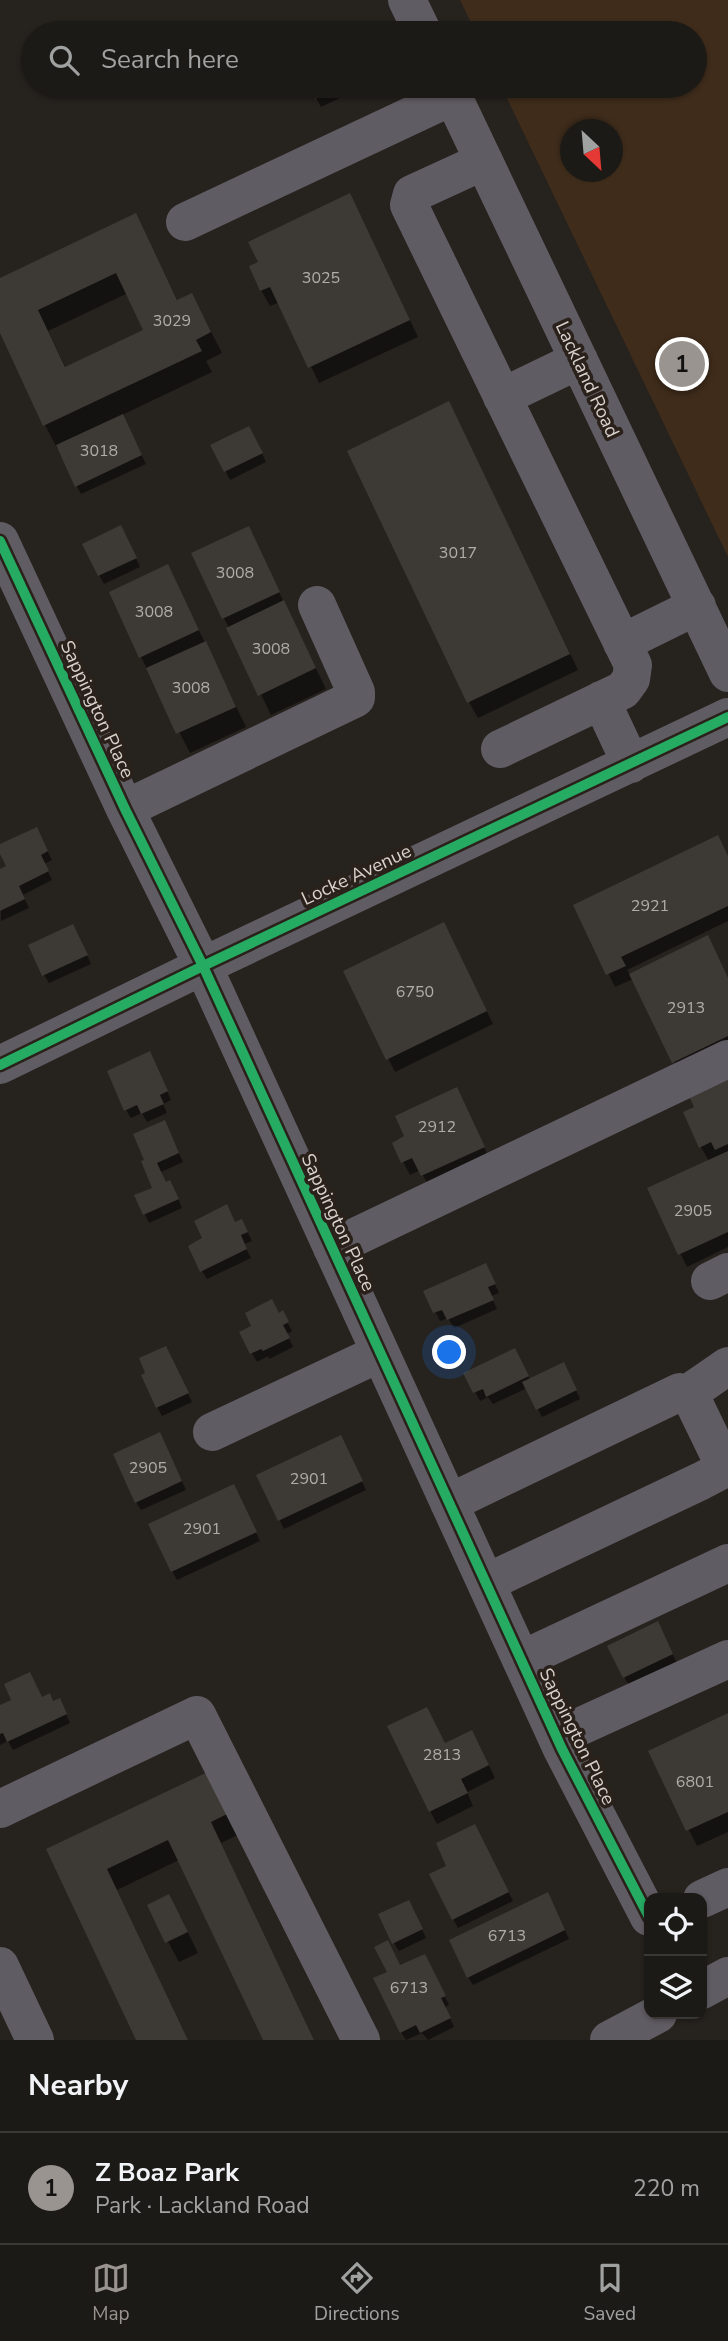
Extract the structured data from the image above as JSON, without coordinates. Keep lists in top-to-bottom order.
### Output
{
  "streets": {
    "street": ["Lackland Road", "Sappington Place", "Locke Avenue"]
  },
  "crossings": [
    ["Sappington Place", "Locke Avenue"]
  ],
  "house_numbers": [
    "3025",
    "3029",
    "3018",
    "3017",
    "3008",
    "3008",
    "3008",
    "3008",
    "2921",
    "6750",
    "2913",
    "2912",
    "2905",
    "2905",
    "2901",
    "2901",
    "2813",
    "6801",
    "6713",
    "6713"
  ],
  "north": "bottom right",
  "page": {
    "search": "Search here",
    "pins": "1",
    "heading": "Nearby",
    "list": [
      {
        "mark": "1",
        "name": "Z Boaz Park",
        "note": "Park · Lackland Road",
        "value": "220 m"
      }
    ],
    "nav": ["Map", "Directions", "Saved"]
  }
}
